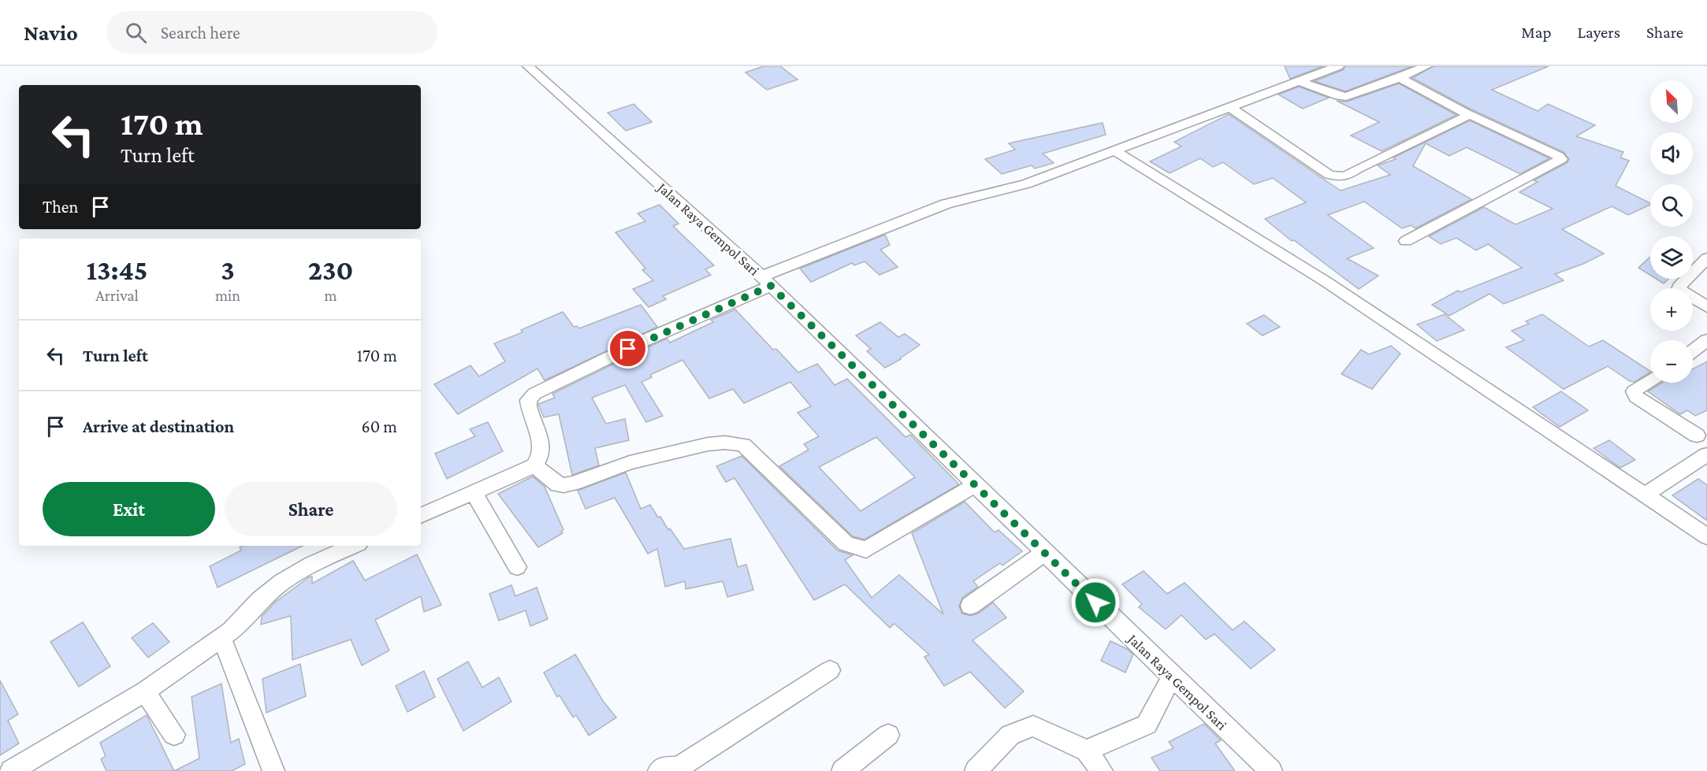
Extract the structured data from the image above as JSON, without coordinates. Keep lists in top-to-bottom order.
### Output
{
  "streets": {
    "street": ["Jalan Raya Gempol Sari"]
  },
  "north": "top left",
  "page": {
    "header": "Navio",
    "search": "Search here",
    "nav": ["Map", "Layers", "Share"],
    "map_buttons": ["+", "−"],
    "turn": ["170 m", "Turn left"],
    "then": "Then",
    "eta": [
      "13:45",
      "Arrival",
      "3",
      "min",
      "230",
      "m"
    ],
    "list": [
      {
        "name": "Turn left",
        "value": "170 m"
      },
      {
        "name": "Arrive at destination",
        "value": "60 m"
      }
    ],
    "buttons": ["Exit", "Share"]
  }
}
